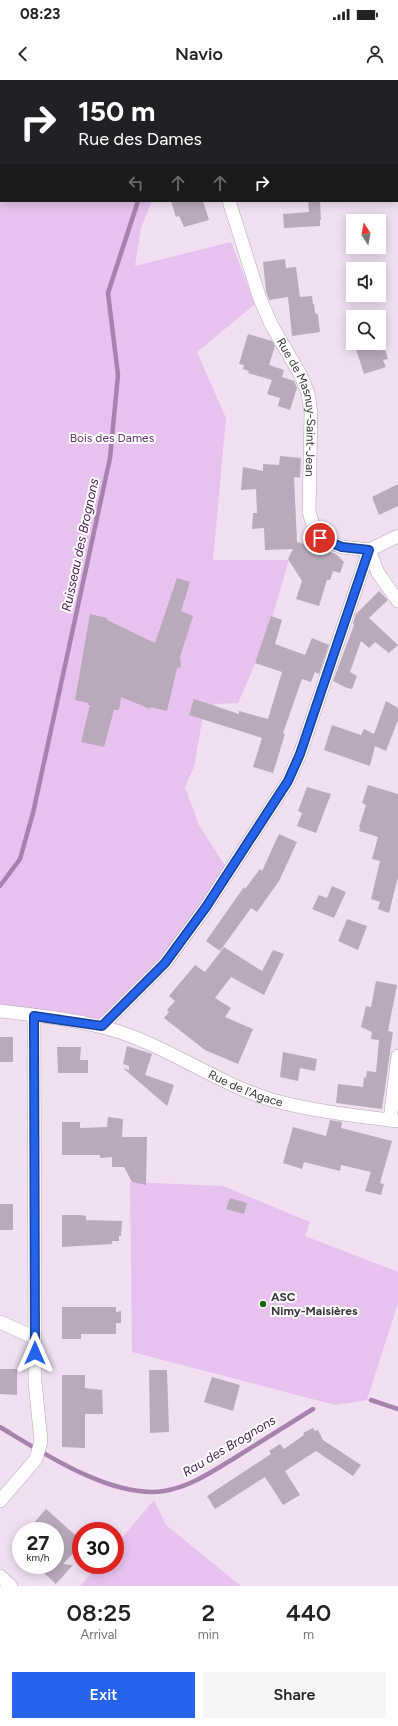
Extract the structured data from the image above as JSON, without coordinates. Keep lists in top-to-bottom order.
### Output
{
  "streets": {
    "street": ["Rue de Masnuy-Saint-Jean", "Rue de l'Agace"]
  },
  "water": ["Ruisseau des Brognons", "Rau des Brognons"],
  "parks": ["Bois des Dames"],
  "places": ["ASC Nimy-Maisières"],
  "north": "top",
  "page": {
    "status": "08:23",
    "header": "Navio",
    "turn": ["150 m", "Rue des Dames"],
    "speed": "27 km/h",
    "limit": "30",
    "eta": [
      "08:25",
      "Arrival",
      "2",
      "min",
      "440",
      "m"
    ],
    "buttons": ["Exit", "Share"]
  }
}
